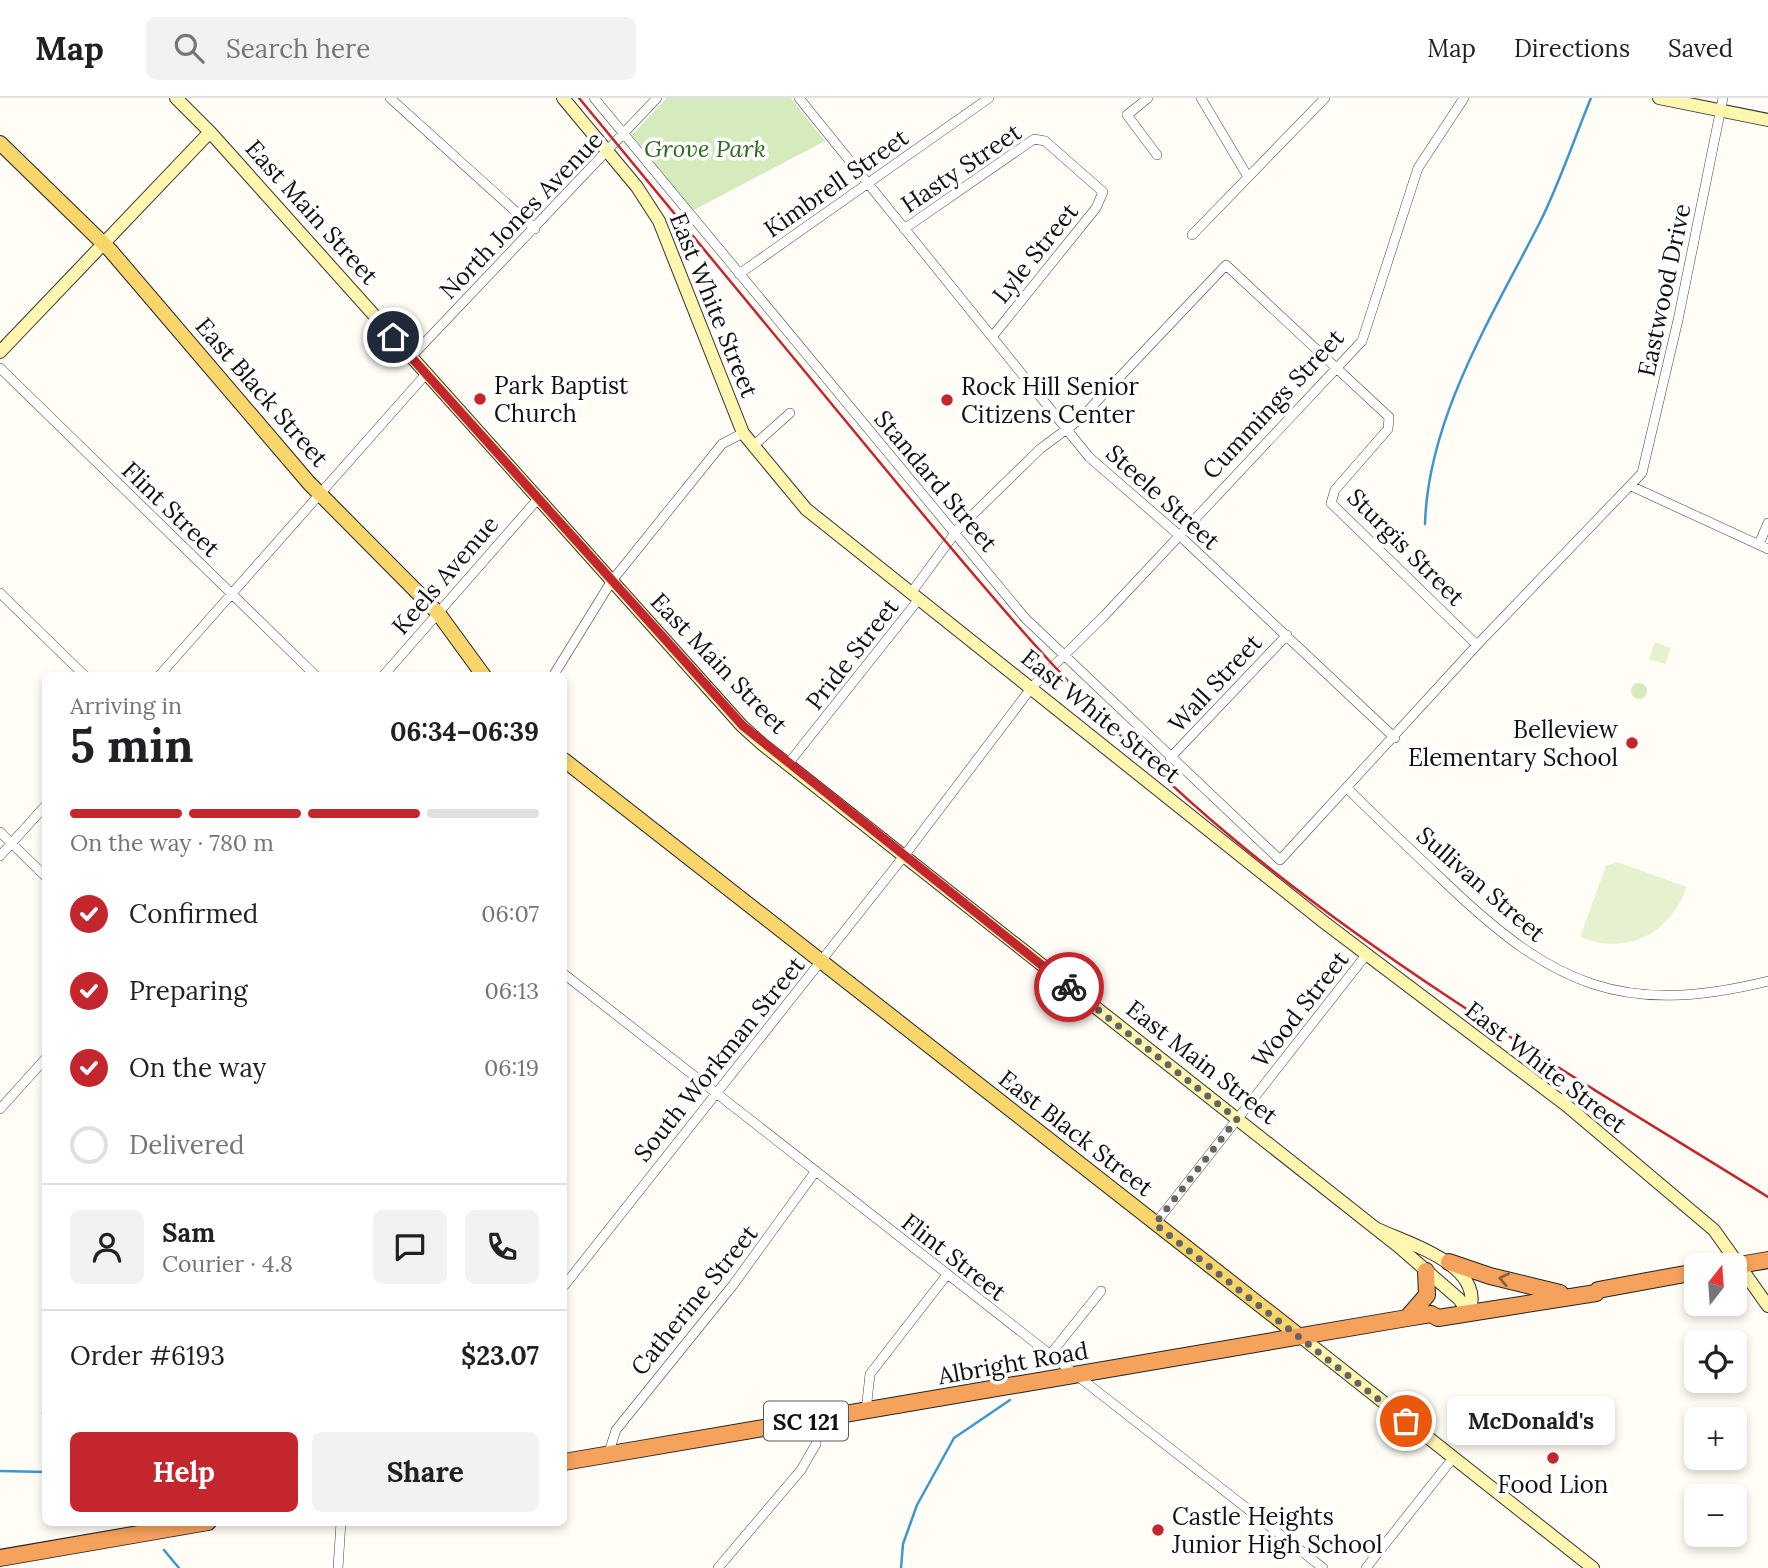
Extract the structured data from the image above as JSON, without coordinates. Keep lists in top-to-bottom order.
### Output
{
  "streets": {
    "highway": ["Albright Road", "SC 121"],
    "main road": ["East Black Street"],
    "street": [
      "Hasty Street",
      "Kimbrell Street",
      "East Main Street",
      "North Jones Avenue",
      "Lyle Street",
      "Eastwood Drive",
      "East White Street",
      "Cummings Street",
      "Standard Street",
      "Steele Street",
      "Flint Street",
      "Sturgis Street",
      "Keels Avenue",
      "Pride Street",
      "Wall Street",
      "Sullivan Street",
      "Wood Street",
      "South Workman Street",
      "Catherine Street"
    ]
  },
  "crossings": [
    ["Hasty Street", "Lyle Street"],
    ["Hasty Street", "Steele Street"],
    ["Kimbrell Street", "Standard Street"],
    ["Kimbrell Street", "Steele Street"],
    ["East Main Street", "North Jones Avenue"],
    ["East Main Street", "Keels Avenue"],
    ["East Main Street", "Pride Street"],
    ["East Main Street", "Wood Street"],
    ["East Main Street", "South Workman Street"],
    ["East Main Street", "Albright Road"],
    ["North Jones Avenue", "East White Street"],
    ["North Jones Avenue", "Standard Street"],
    ["Lyle Street", "Steele Street"],
    ["Eastwood Drive", "Standard Street"],
    ["Eastwood Drive", "Steele Street"],
    ["Eastwood Drive", "Sturgis Street"],
    ["Eastwood Drive", "Sullivan Street"],
    ["East White Street", "Cummings Street"],
    ["East White Street", "Pride Street"],
    ["East White Street", "Wood Street"],
    ["East White Street", "South Workman Street"],
    ["East Black Street", "Keels Avenue"],
    ["East Black Street", "Wood Street"],
    ["East Black Street", "South Workman Street"],
    ["East Black Street", "Albright Road"],
    ["Cummings Street", "Standard Street"],
    ["Cummings Street", "Steele Street"],
    ["Cummings Street", "Sturgis Street"],
    ["Cummings Street", "South Workman Street"],
    ["Standard Street", "Pride Street"],
    ["Standard Street", "Wall Street"],
    ["Steele Street", "Pride Street"],
    ["Steele Street", "Wall Street"],
    ["Flint Street", "South Workman Street"],
    ["Flint Street", "Catherine Street"],
    ["Flint Street", "Albright Road"],
    ["Sturgis Street", "Pride Street"],
    ["Catherine Street", "Albright Road"]
  ],
  "parks": ["Grove Park"],
  "places": [
    "Park Baptist Church",
    "Rock Hill Senior Citizens Center",
    "Belleview Elementary School",
    "McDonald's",
    "Food Lion",
    "Castle Heights Junior High School"
  ],
  "north": "top",
  "page": {
    "header": "Map",
    "search": "Search here",
    "nav": ["Map", "Directions", "Saved"],
    "heading": ["5 min", "Arriving in", "06:34–06:39"],
    "panel": [
      "Sam",
      "Courier · 4.8",
      "Order #6193",
      "$23.07"
    ],
    "bar": "On the way · 780 m",
    "list": [
      ["Confirmed", "06:07"],
      ["Preparing", "06:13"],
      ["On the way", "06:19"],
      "Delivered"
    ],
    "map_buttons": ["+", "−"],
    "bubble": "McDonald's",
    "buttons": ["Help", "Share"]
  }
}
